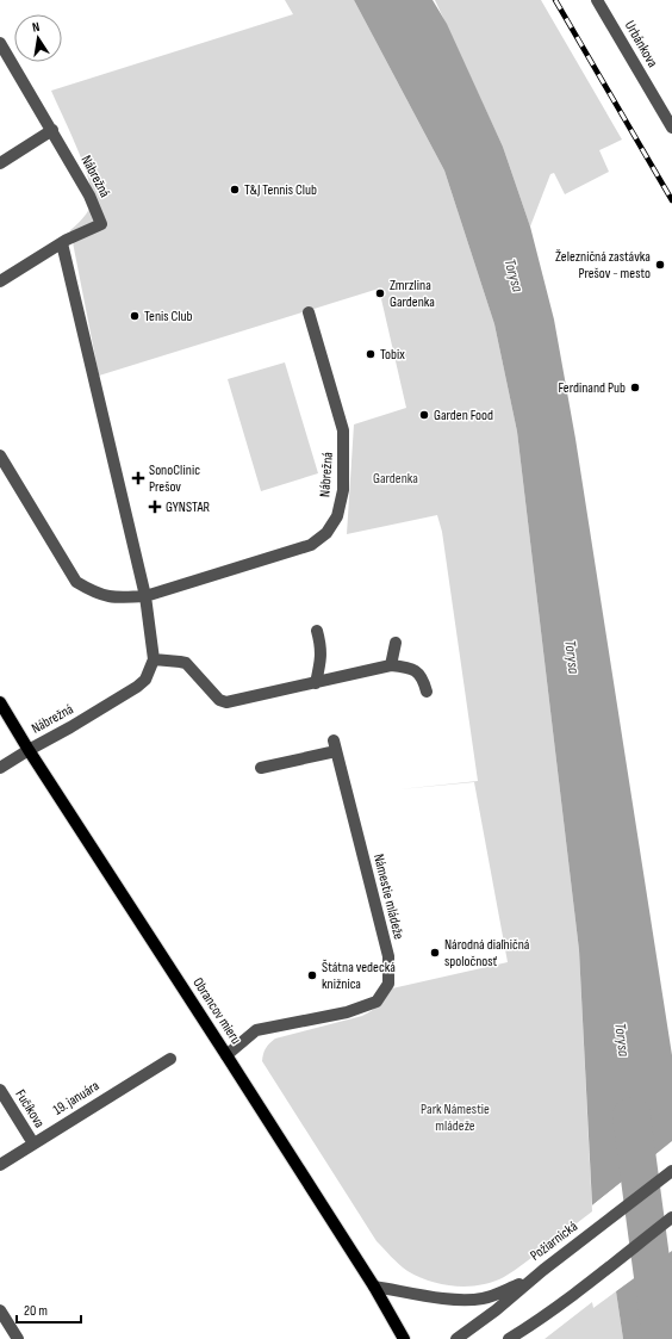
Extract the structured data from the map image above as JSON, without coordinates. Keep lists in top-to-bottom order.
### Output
{
  "streets": {
    "main road": ["Obrancov mieru"],
    "street": [
      "Urbánkova",
      "Nábrežná",
      "Námestie mládeže",
      "19. januára",
      "Fučíkova",
      "Požiarnická"
    ]
  },
  "crossings": [
    ["Nábrežná", "Obrancov mieru"],
    ["Námestie mládeže", "Obrancov mieru"],
    ["19. januára", "Fučíkova"]
  ],
  "water": ["Torysa"],
  "parks": ["Gardenka", "Park Námestie mládeže"],
  "places": {
    "other": [
      "T&J Tennis Club",
      "Železničná zastávka Prešov - mesto",
      "Zmrzlina Gardenka",
      "Tenis Club",
      "Tobix",
      "Ferdinand Pub",
      "Garden Food",
      "Národná diaľničná spoločnosť",
      "Štátna vedecká knižnica"
    ],
    "health": ["SonoClinic Prešov", "GYNSTAR"]
  },
  "scale_bar": "20 m",
  "north": "top"
}
